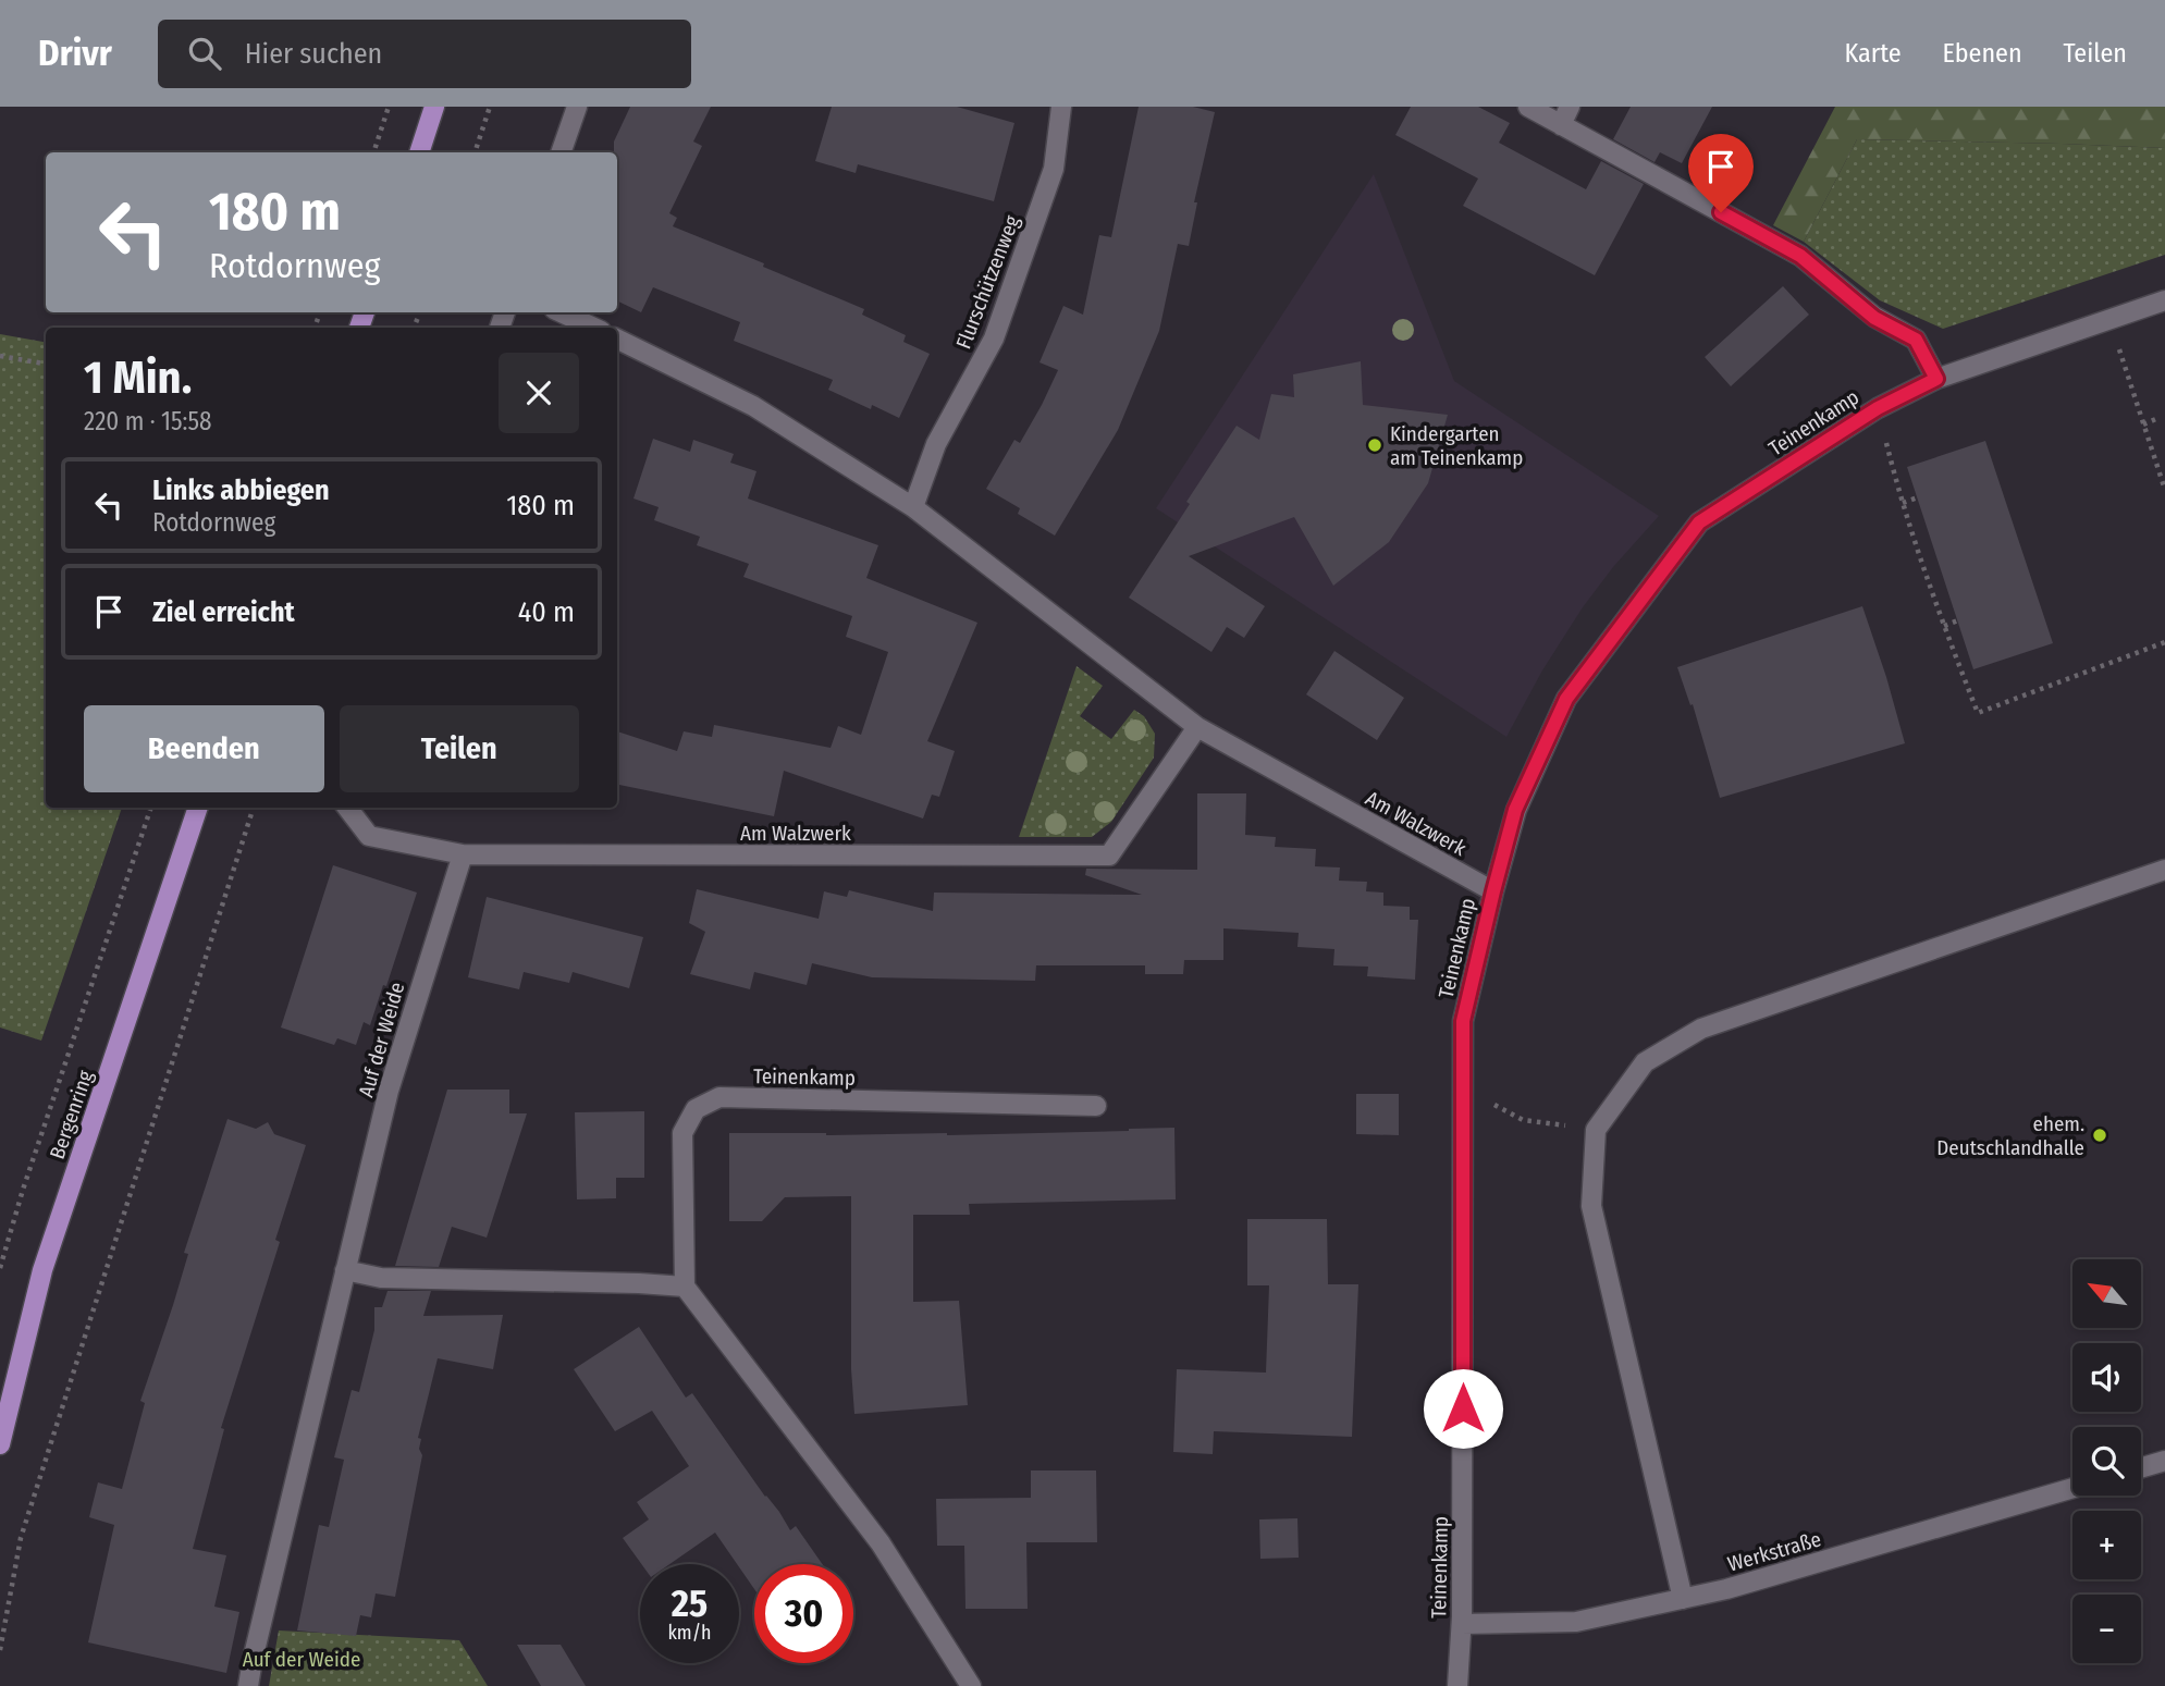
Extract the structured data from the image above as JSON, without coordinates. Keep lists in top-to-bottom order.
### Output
{
  "streets": {
    "main road": ["Bergenring"],
    "street": [
      "Flurschützenweg",
      "Teinenkamp",
      "Am Walzwerk",
      "Auf der Weide",
      "Werkstraße"
    ]
  },
  "crossings": [
    ["Flurschützenweg", "Am Walzwerk"],
    ["Teinenkamp", "Am Walzwerk"],
    ["Teinenkamp", "Werkstraße"],
    ["Am Walzwerk", "Auf der Weide"]
  ],
  "parks": ["Auf der Weide"],
  "places": ["Kindergarten am Teinenkamp", "ehem. Deutschlandhalle"],
  "north": "top left",
  "page": {
    "header": "Drivr",
    "search": "Hier suchen",
    "nav": ["Karte", "Ebenen", "Teilen"],
    "turn": ["180 m", "Rotdornweg"],
    "heading": ["1 Min.", "220 m · 15:58"],
    "list": [
      {
        "name": "Links abbiegen",
        "note": "Rotdornweg",
        "value": "180 m"
      },
      {
        "name": "Ziel erreicht",
        "value": "40 m"
      }
    ],
    "buttons": ["Beenden", "Teilen"],
    "map_buttons": ["+", "−"],
    "speed": "25 km/h",
    "limit": "30"
  }
}
